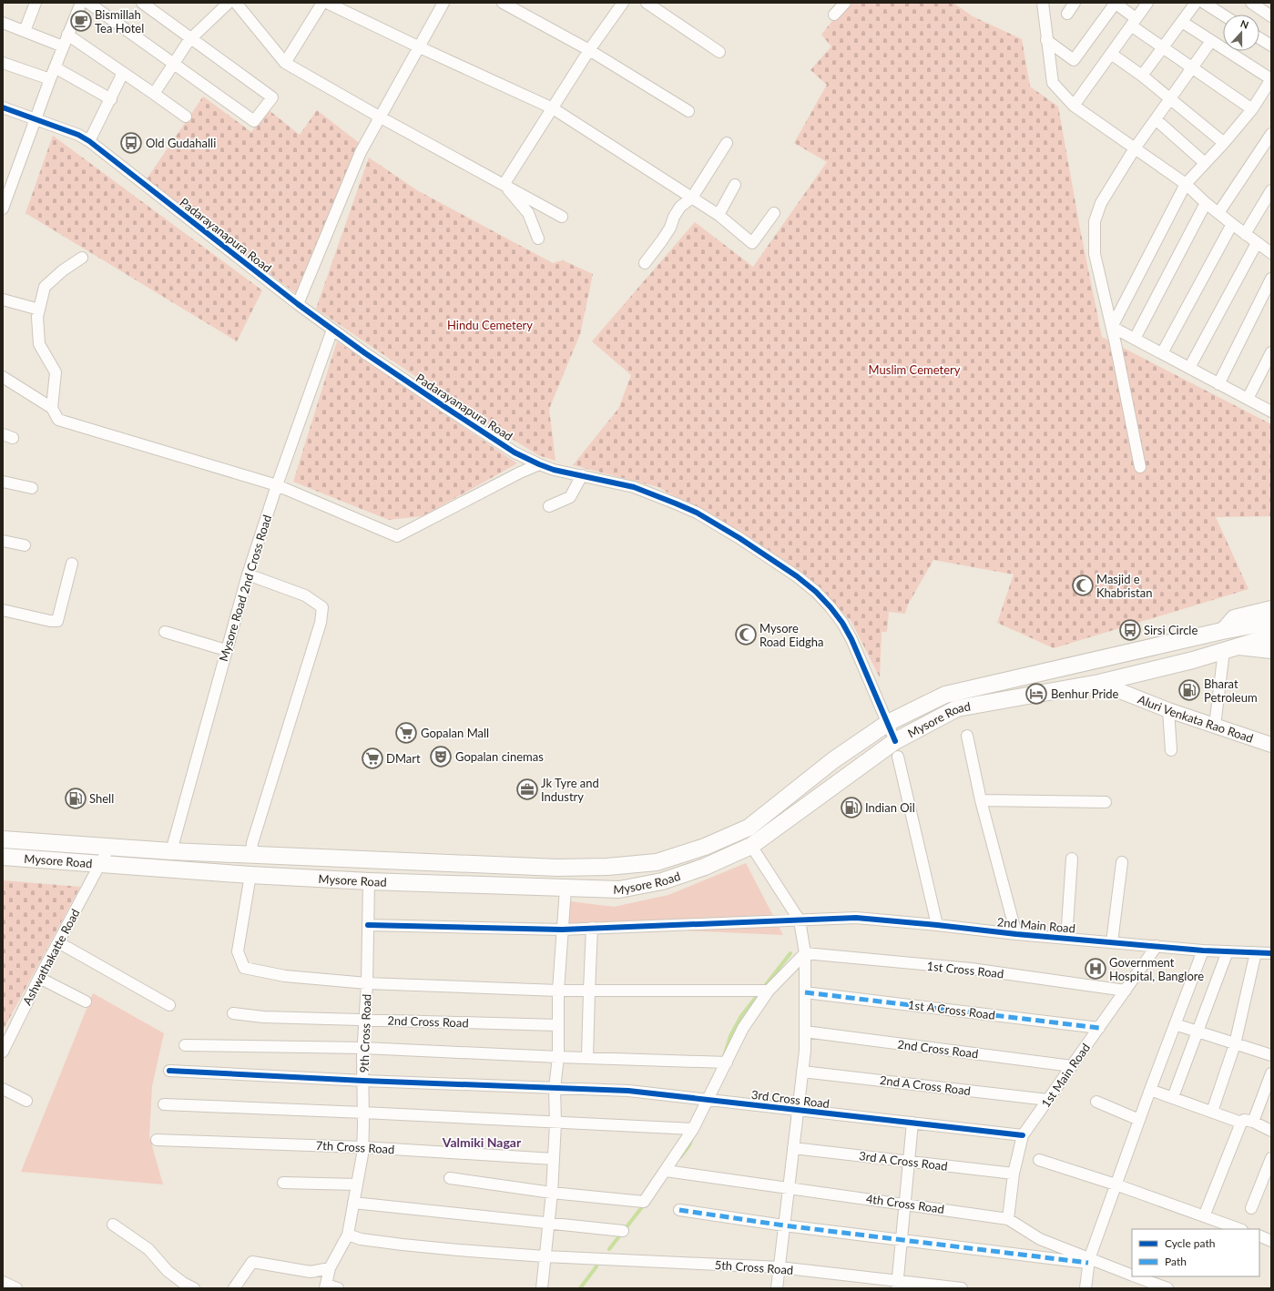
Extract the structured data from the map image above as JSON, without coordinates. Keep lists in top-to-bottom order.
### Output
{
  "streets": {
    "highway": ["Mysore Road"],
    "main road": ["Aluri Venkata Rao Road"],
    "street": [
      "Padarayanapura Road",
      "Mysore Road 2nd Cross Road",
      "2nd Main Road",
      "Ashwathakatte Road",
      "1st Cross Road",
      "1st A Cross Road",
      "2nd Cross Road",
      "9th Cross Road",
      "1st Main Road",
      "2nd A Cross Road",
      "3rd Cross Road",
      "7th Cross Road",
      "3rd A Cross Road",
      "4th Cross Road",
      "5th Cross Road"
    ]
  },
  "crossings": [
    ["Padarayanapura Road", "Mysore Road 2nd Cross Road"],
    ["Padarayanapura Road", "Mysore Road"],
    ["Mysore Road 2nd Cross Road", "Mysore Road"],
    ["Aluri Venkata Rao Road", "Mysore Road"],
    ["Mysore Road", "Ashwathakatte Road"],
    ["Mysore Road", "9th Cross Road"],
    ["2nd Main Road", "9th Cross Road"],
    ["2nd Main Road", "1st Main Road"],
    ["1st Cross Road", "1st Main Road"],
    ["1st A Cross Road", "1st Main Road"],
    ["2nd Cross Road", "9th Cross Road"],
    ["2nd Cross Road", "1st Main Road"],
    ["9th Cross Road", "3rd Cross Road"],
    ["9th Cross Road", "7th Cross Road"],
    ["9th Cross Road", "5th Cross Road"],
    ["1st Main Road", "2nd A Cross Road"],
    ["1st Main Road", "3rd Cross Road"],
    ["1st Main Road", "3rd A Cross Road"],
    ["1st Main Road", "4th Cross Road"]
  ],
  "districts": ["Valmiki Nagar"],
  "parks": ["Hindu Cemetery", "Muslim Cemetery"],
  "places": {
    "cafe": ["Bismillah Tea Hotel"],
    "bus stop": ["Old Gudahalli", "Sirsi Circle"],
    "mosque": ["Masjid e Khabristan", "Mysore Road Eidgha"],
    "fuel station": ["Bharat Petroleum", "Shell", "Indian Oil"],
    "hotel": ["Benhur Pride"],
    "supermarket": ["Gopalan Mall", "DMart"],
    "theatre": ["Gopalan cinemas"],
    "office": ["Jk Tyre and Industry"],
    "hospital": ["Government Hospital, Banglore"]
  },
  "legend": ["Cycle path", "Path"],
  "north": "top"
}
